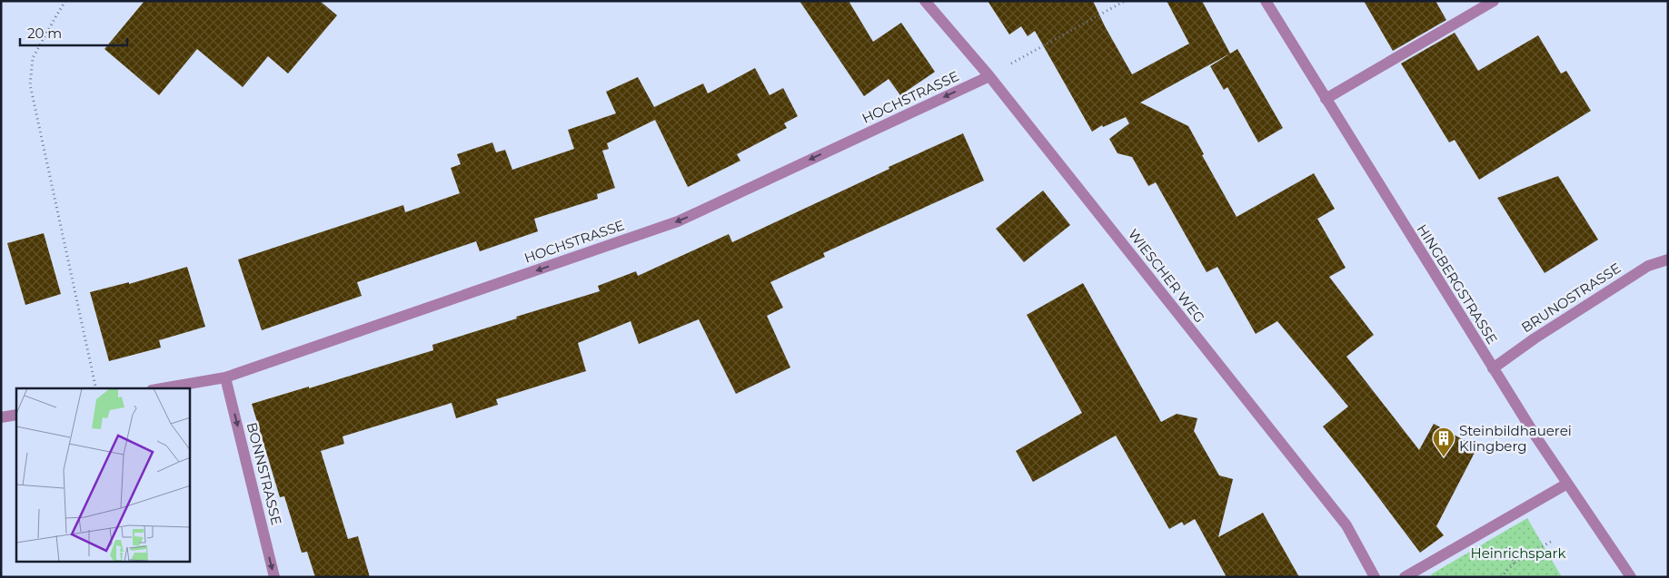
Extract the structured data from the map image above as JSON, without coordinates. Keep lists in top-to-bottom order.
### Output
{
  "streets": {
    "street": [
      "HOCHSTRASSE",
      "WIESCHER WEG",
      "HINGBERGSTRASSE",
      "BRUNOSTRASSE",
      "BONNSTRASSE"
    ]
  },
  "crossings": [
    ["HOCHSTRASSE", "WIESCHER WEG"],
    ["HOCHSTRASSE", "BONNSTRASSE"],
    ["HINGBERGSTRASSE", "BRUNOSTRASSE"]
  ],
  "one_way": ["HOCHSTRASSE", "BONNSTRASSE"],
  "parks": ["Heinrichspark"],
  "places": {
    "building": ["Steinbildhauerei Klingberg"]
  },
  "scale_bar": "20 m"
}
